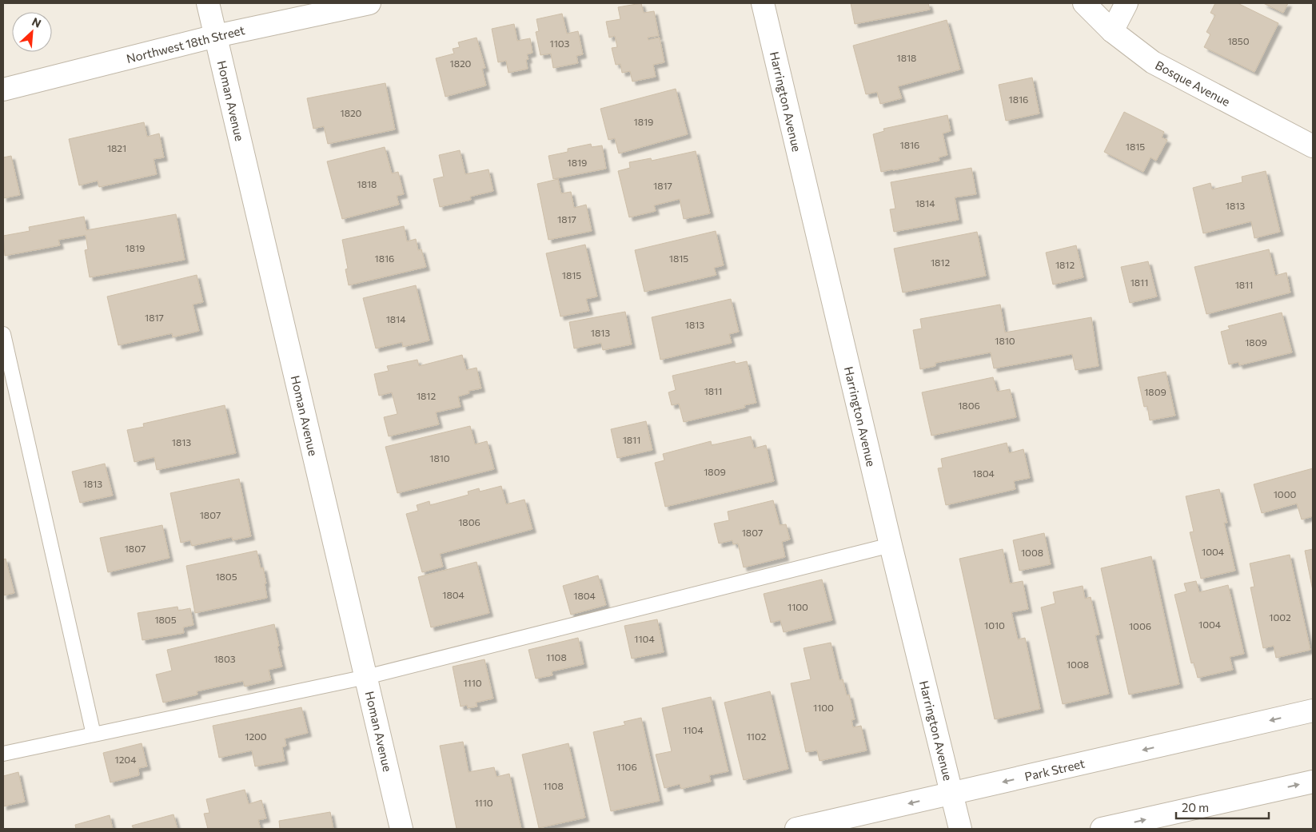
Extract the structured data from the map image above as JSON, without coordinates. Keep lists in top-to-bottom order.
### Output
{
  "streets": {
    "street": [
      "Northwest 18th Street",
      "Bosque Avenue",
      "Homan Avenue",
      "Harrington Avenue",
      "Park Street"
    ]
  },
  "crossings": [
    ["Northwest 18th Street", "Homan Avenue"],
    ["Harrington Avenue", "Park Street"]
  ],
  "house_numbers": [
    "1850",
    "1103",
    "1818",
    "1820",
    "1816",
    "1820",
    "1819",
    "1816",
    "1815",
    "1821",
    "1819",
    "1818",
    "1817",
    "1814",
    "1813",
    "1817",
    "1819",
    "1816",
    "1815",
    "1812",
    "1812",
    "1815",
    "1811",
    "1811",
    "1817",
    "1814",
    "1813",
    "1813",
    "1810",
    "1809",
    "1811",
    "1809",
    "1812",
    "1806",
    "1811",
    "1813",
    "1810",
    "1809",
    "1804",
    "1813",
    "1000",
    "1807",
    "1806",
    "1807",
    "1807",
    "1004",
    "1008",
    "1805",
    "1804",
    "1804",
    "1100",
    "1002",
    "1805",
    "1004",
    "1010",
    "1006",
    "1104",
    "1108",
    "1803",
    "1008",
    "1110",
    "1100",
    "1104",
    "1200",
    "1102",
    "1204",
    "1106",
    "1108",
    "1110"
  ],
  "scale_bar": "20 m",
  "north": "top right"
}
